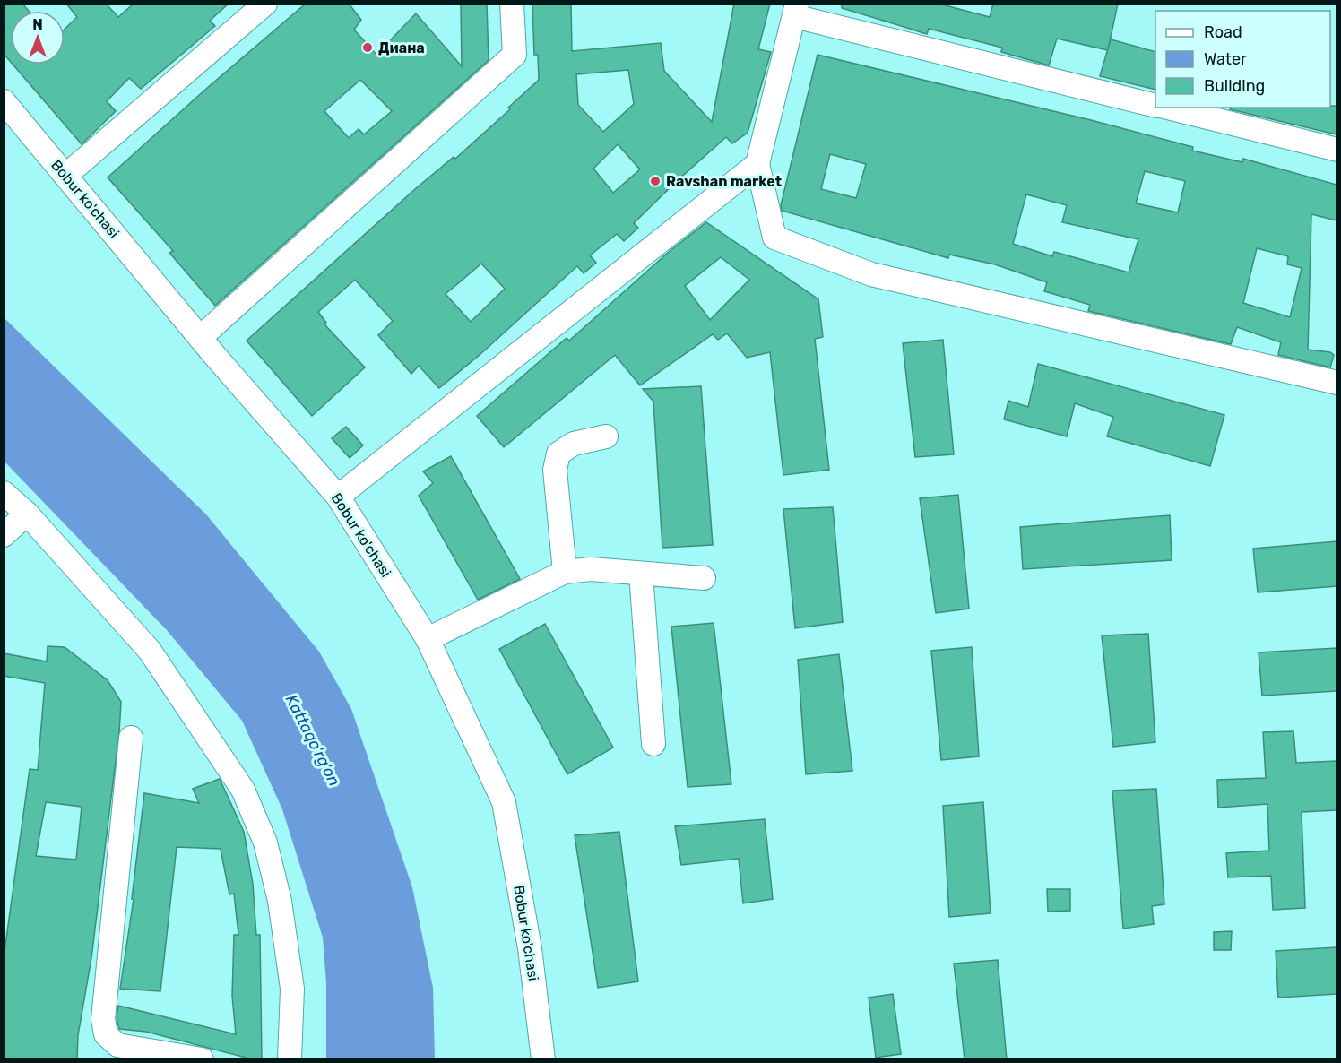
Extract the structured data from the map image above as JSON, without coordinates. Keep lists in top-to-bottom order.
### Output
{
  "streets": {
    "street": ["Bobur ko'chasi"]
  },
  "water": ["Kattaqo'rg'on"],
  "places": ["Диана", "Ravshan market"],
  "legend": ["Road", "Water", "Building"],
  "north": "top"
}
